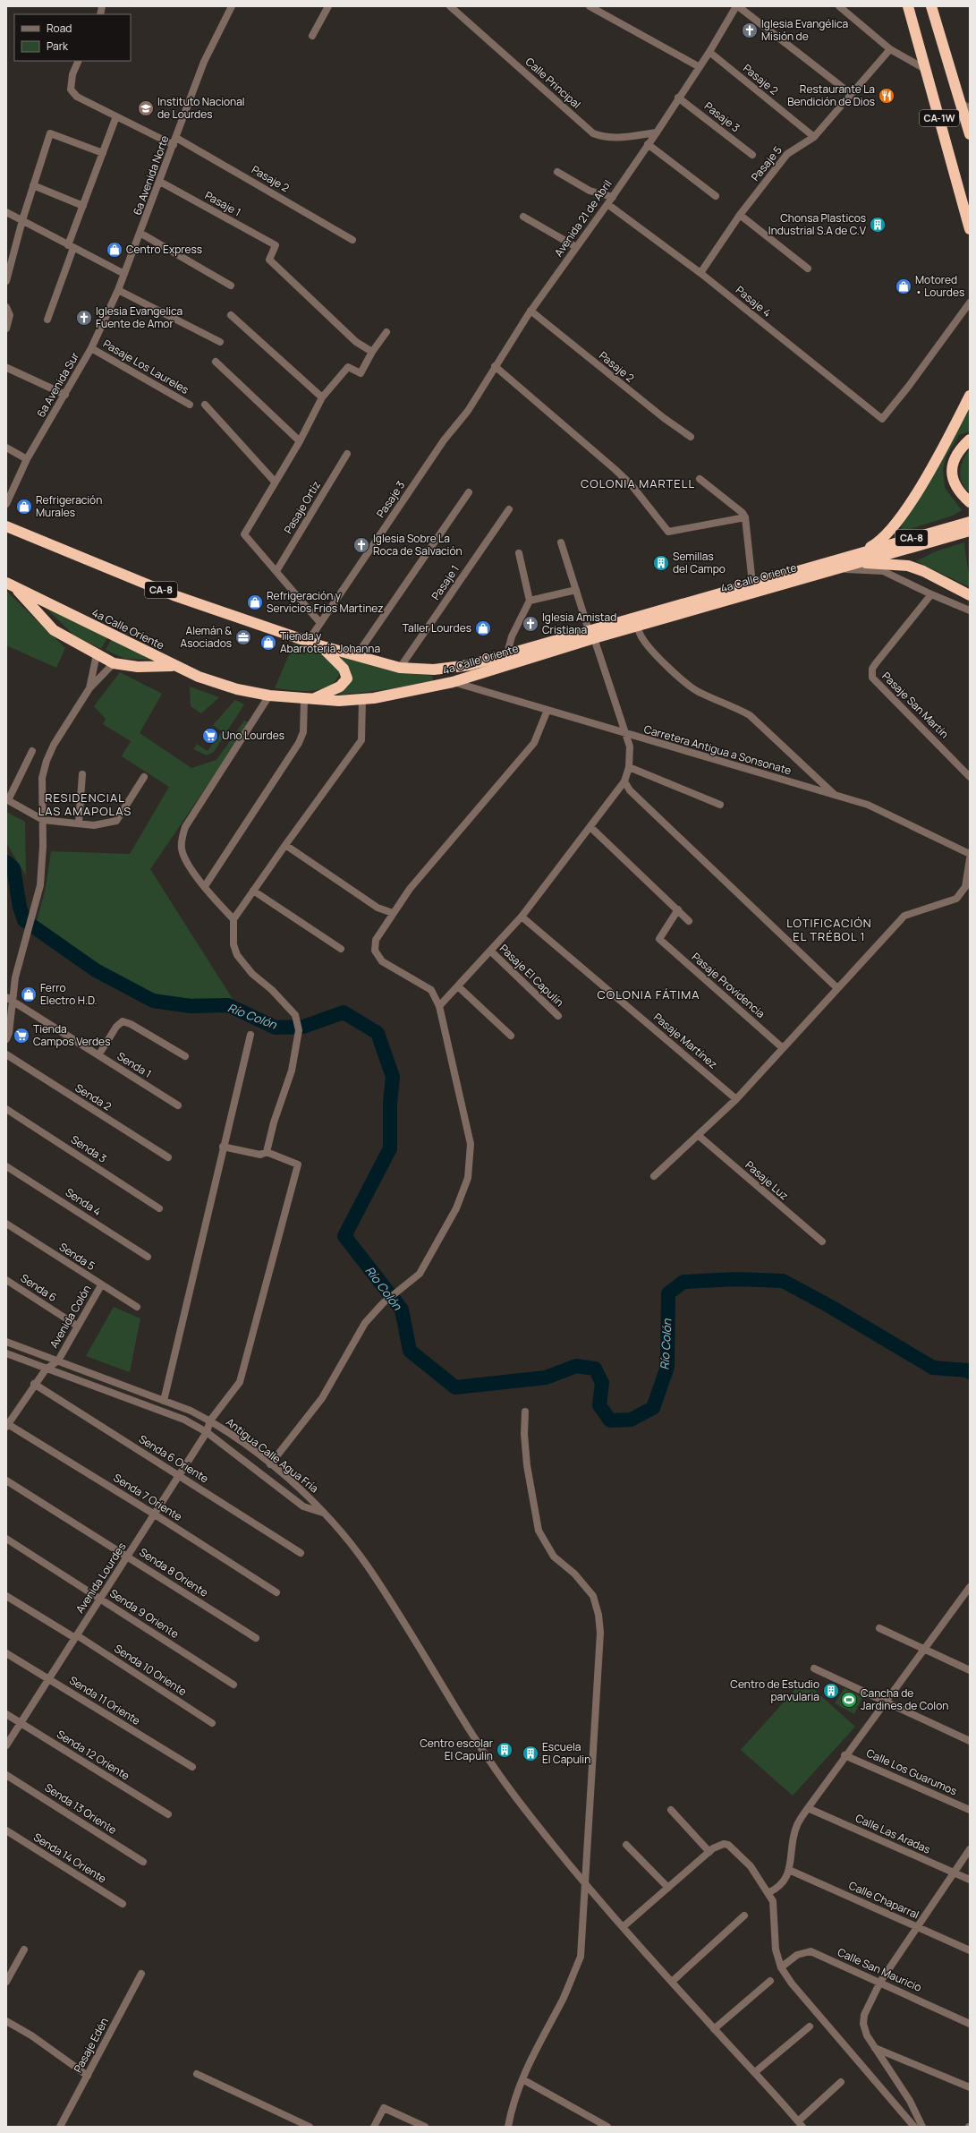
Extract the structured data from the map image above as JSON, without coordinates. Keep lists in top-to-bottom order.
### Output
{
  "streets": {
    "highway": ["CA-1W", "CA-8", "4a Calle Oriente"],
    "street": [
      "Pasaje 2",
      "Calle Principal",
      "Pasaje 3",
      "Pasaje 5",
      "6a Avenida Norte",
      "Pasaje 1",
      "Avenida 21 de Abril",
      "Pasaje 4",
      "Pasaje Los Laureles",
      "6a Avenida Sur",
      "Pasaje Ortíz",
      "Pasaje San Martín",
      "Carretera Antigua a Sonsonate",
      "Pasaje El Capulín",
      "Pasaje Providencia",
      "Pasaje Martínez",
      "Senda 1",
      "Senda 2",
      "Senda 3",
      "Pasaje Luz",
      "Senda 4",
      "Senda 5",
      "Senda 6",
      "Avenida Colón",
      "Antigua Calle Agua Fría",
      "Senda 6 Oriente",
      "Senda 7 Oriente",
      "Senda 8 Oriente",
      "Avenida Lourdes",
      "Senda 9 Oriente",
      "Senda 10 Oriente",
      "Senda 11 Oriente",
      "Senda 12 Oriente",
      "Calle Los Guarumos",
      "Senda 13 Oriente",
      "Calle Las Aradas",
      "Senda 14 Oriente",
      "Calle Chaparral",
      "Calle San Mauricio",
      "Pasaje Edén"
    ]
  },
  "crossings": [
    ["Pasaje 2", "Pasaje 5"],
    ["Pasaje 2", "6a Avenida Norte"],
    ["Pasaje 2", "Avenida 21 de Abril"],
    ["Calle Principal", "Avenida 21 de Abril"],
    ["Pasaje 3", "Avenida 21 de Abril"],
    ["Pasaje 3", "4a Calle Oriente"],
    ["Pasaje 5", "Pasaje 4"],
    ["6a Avenida Norte", "Pasaje 1"],
    ["6a Avenida Norte", "6a Avenida Sur"],
    ["Pasaje 1", "4a Calle Oriente"],
    ["Avenida 21 de Abril", "Pasaje 4"],
    ["Pasaje Los Laureles", "6a Avenida Sur"],
    ["4a Calle Oriente", "Carretera Antigua a Sonsonate"],
    ["Senda 5", "Avenida Colón"],
    ["Senda 6", "Avenida Colón"],
    ["Avenida Colón", "Antigua Calle Agua Fría"],
    ["Avenida Colón", "Senda 6 Oriente"],
    ["Avenida Colón", "Senda 7 Oriente"],
    ["Antigua Calle Agua Fría", "Avenida Lourdes"],
    ["Senda 6 Oriente", "Avenida Lourdes"],
    ["Senda 7 Oriente", "Avenida Lourdes"],
    ["Senda 8 Oriente", "Avenida Lourdes"],
    ["Avenida Lourdes", "Senda 9 Oriente"],
    ["Avenida Lourdes", "Senda 10 Oriente"],
    ["Avenida Lourdes", "Senda 11 Oriente"],
    ["Avenida Lourdes", "Senda 12 Oriente"]
  ],
  "districts": [
    "COLONIA MARTELL",
    "RESIDENCIAL LAS AMAPOLAS",
    "LOTIFICACIÓN EL TRÉBOL 1",
    "COLONIA FÁTIMA"
  ],
  "water": ["Río Colón"],
  "places": {
    "church": [
      "Iglesia Evangélica Misión de",
      "Iglesia Evangelica Fuente de Amor",
      "Iglesia Sobre La Roca de Salvación",
      "Iglesia Amistad Cristiana"
    ],
    "restaurant": ["Restaurante La Bendición de Dios"],
    "school or university": ["Instituto Nacional de Lourdes"],
    "building": [
      "Chonsa Plasticos Industrial S.A de C.V",
      "Semillas del Campo",
      "Centro de Estudio parvularia",
      "Centro escolar El Capulin",
      "Escuela El Capulin"
    ],
    "shop": [
      "Centro Express",
      "Motored • Lourdes",
      "Refrigeración Murales",
      "Refrigeración y Servicios Frios Martinez",
      "Taller Lourdes",
      "Tienda y Abarrotería Johanna",
      "Ferro Electro H.D."
    ],
    "office": ["Alemán & Asociados"],
    "supermarket": ["Uno Lourdes", "Tienda Campos Verdes"],
    "sports": ["Cancha de Jardines de Colon"]
  },
  "legend": ["Road", "Park"]
}
